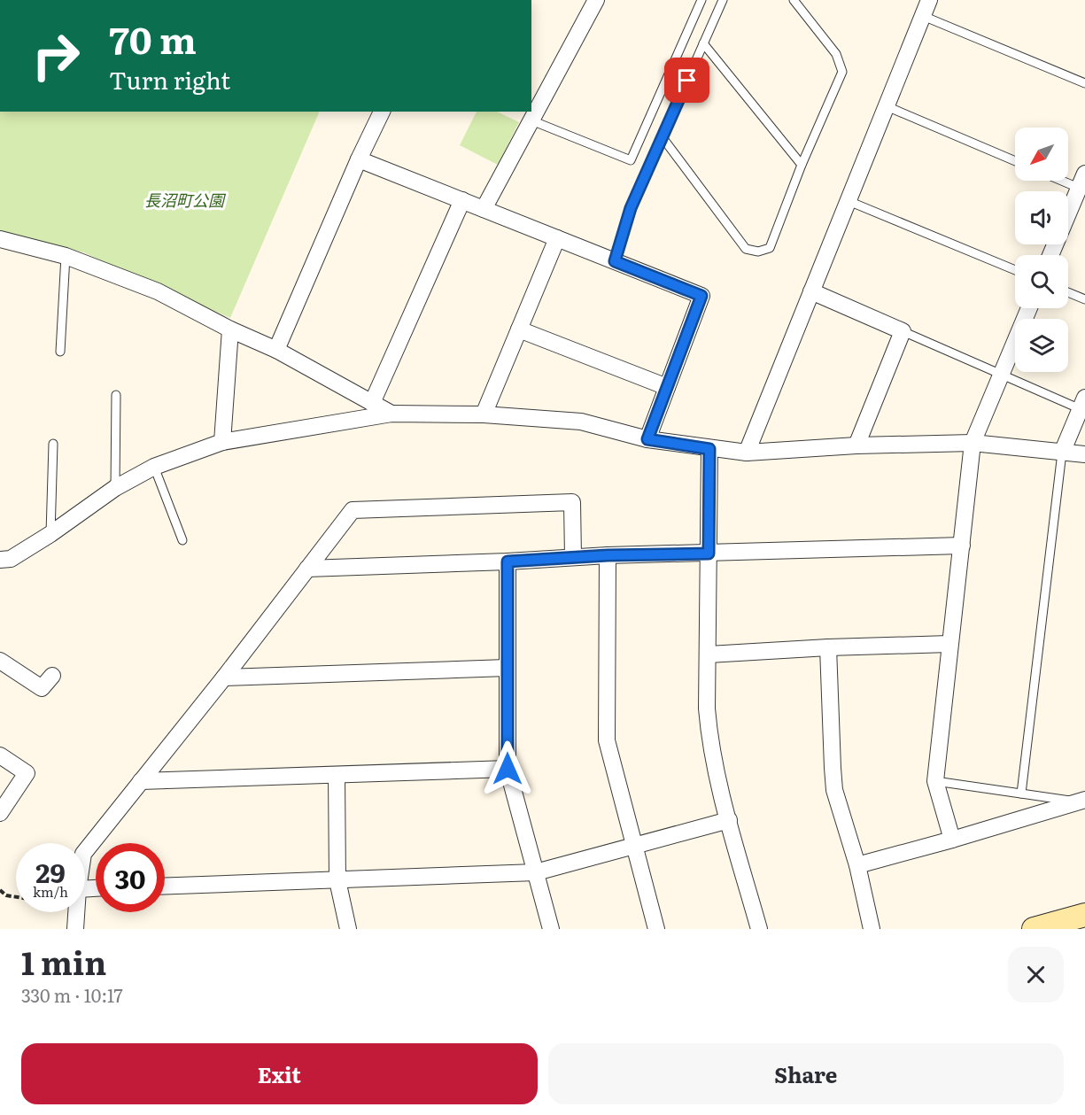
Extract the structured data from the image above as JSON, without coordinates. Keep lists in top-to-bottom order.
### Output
{
  "parks": ["長沼町公園"],
  "north": "bottom left",
  "page": {
    "turn": ["70 m", "Turn right"],
    "speed": "29 km/h",
    "limit": "30",
    "heading": ["1 min", "330 m · 10:17"],
    "buttons": ["Exit", "Share"]
  }
}
